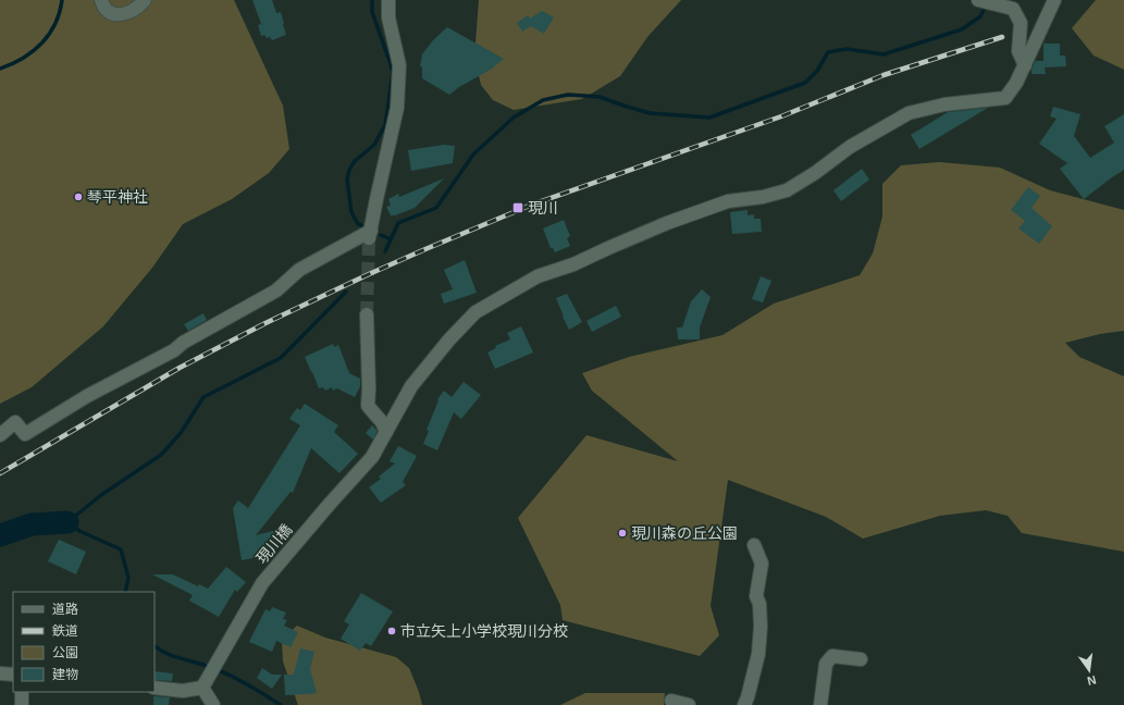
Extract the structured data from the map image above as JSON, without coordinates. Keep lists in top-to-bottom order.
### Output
{
  "streets": {
    "street": ["現川橋"]
  },
  "places": {
    "other": ["琴平神社", "現川森の丘公園", "市立矢上小学校現川分校"],
    "transit": ["現川"]
  },
  "legend": [
    "道路",
    "鉄道",
    "公園",
    "建物"
  ],
  "north": "bottom"
}
